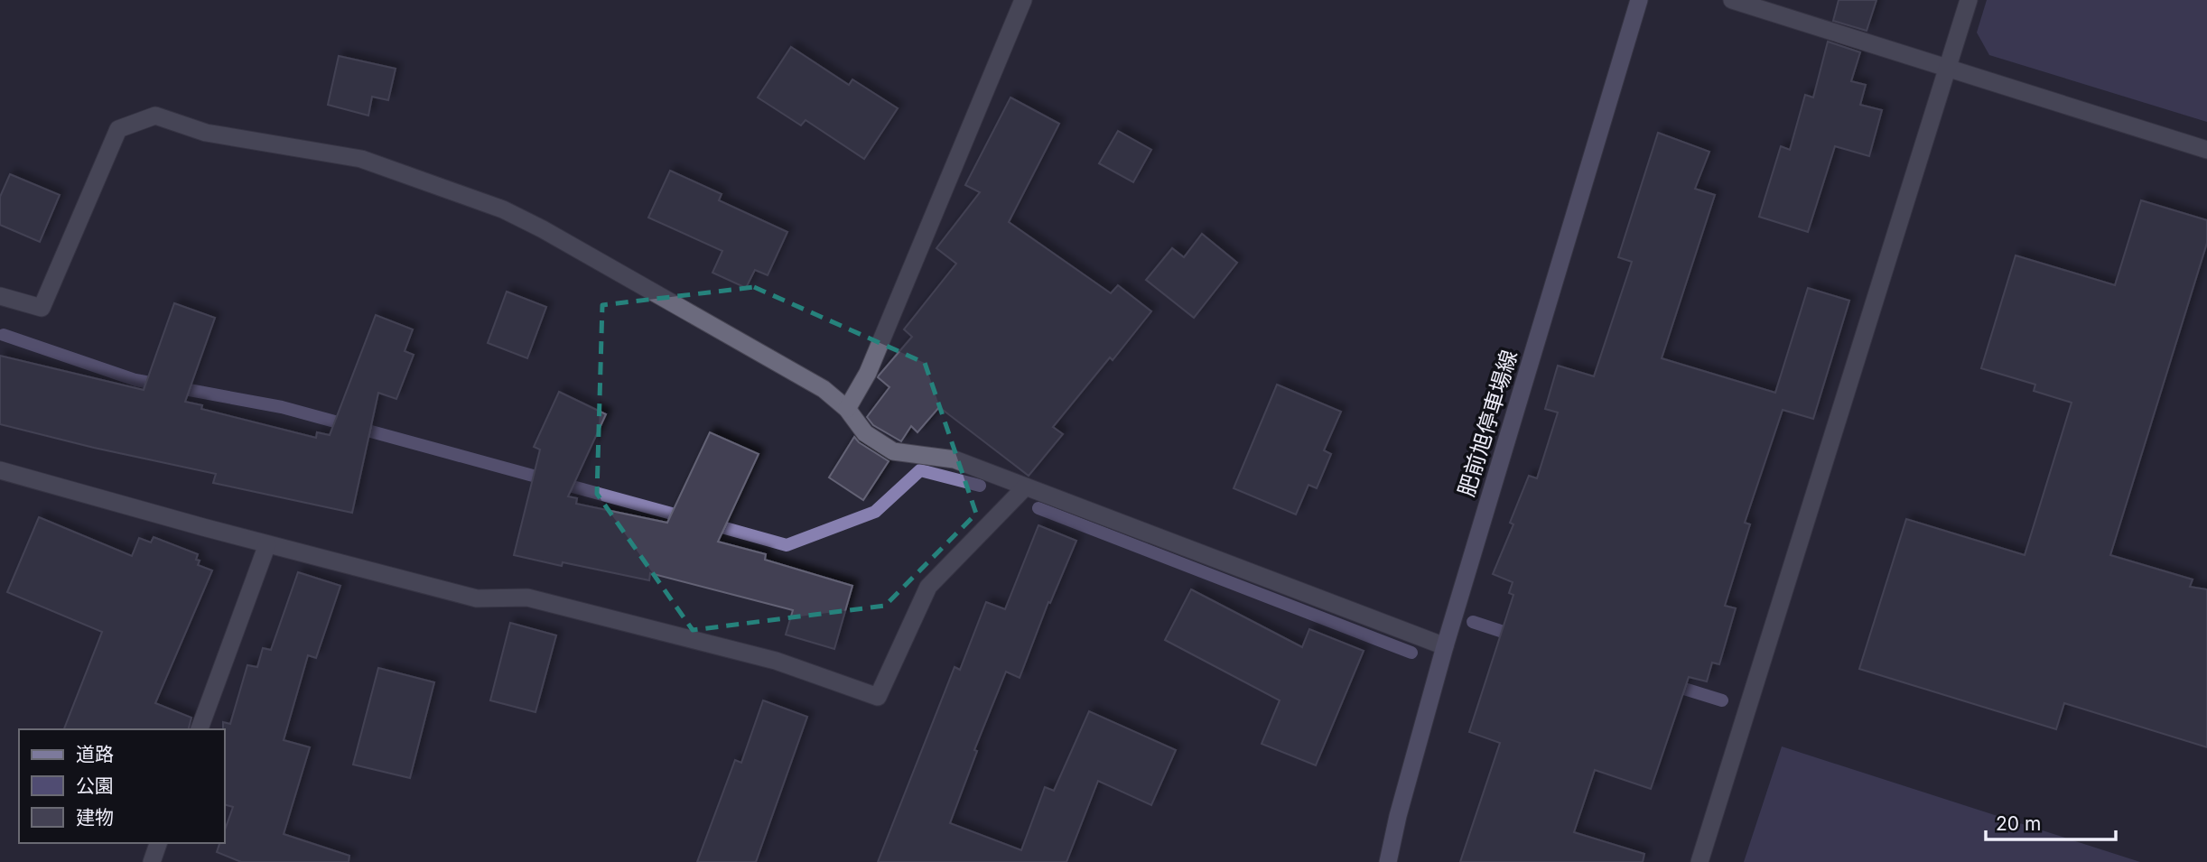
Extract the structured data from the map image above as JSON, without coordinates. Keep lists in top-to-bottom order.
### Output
{
  "streets": {
    "main road": ["肥前旭停車場線"]
  },
  "legend": ["道路", "公園", "建物"],
  "scale_bar": "20 m"
}
